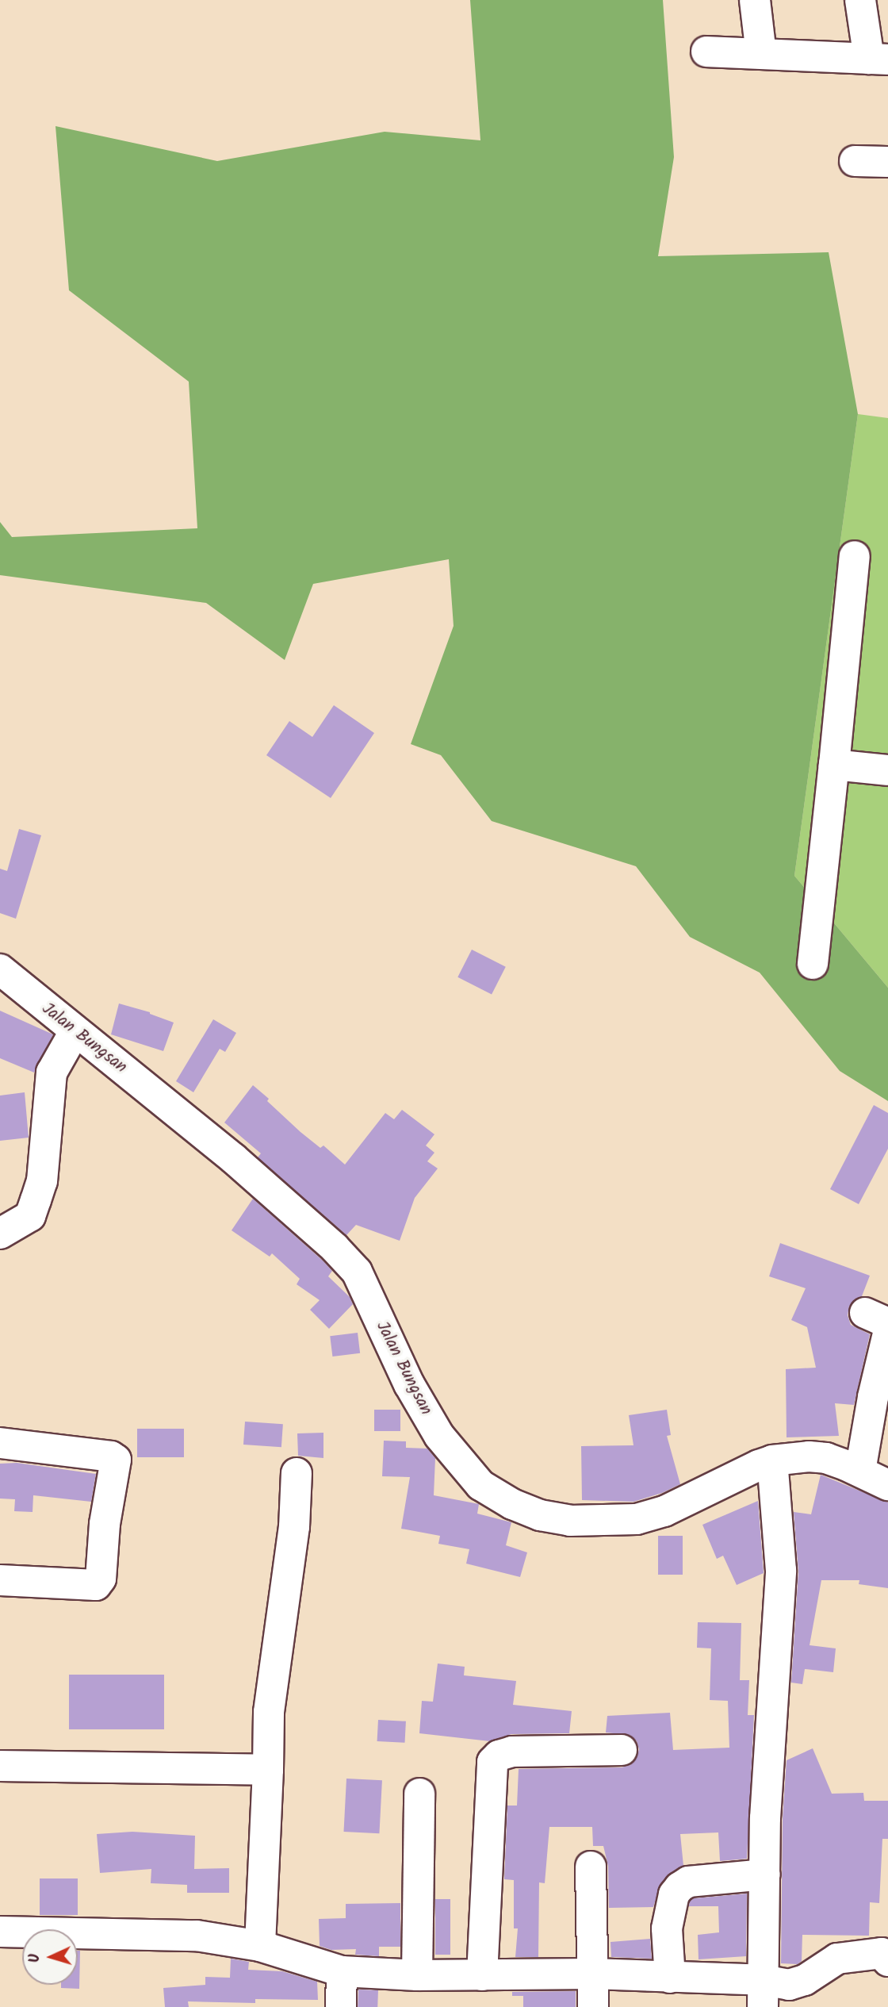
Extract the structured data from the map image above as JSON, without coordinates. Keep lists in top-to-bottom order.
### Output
{
  "streets": {
    "street": ["Jalan Bungsan"]
  },
  "north": "left"
}
